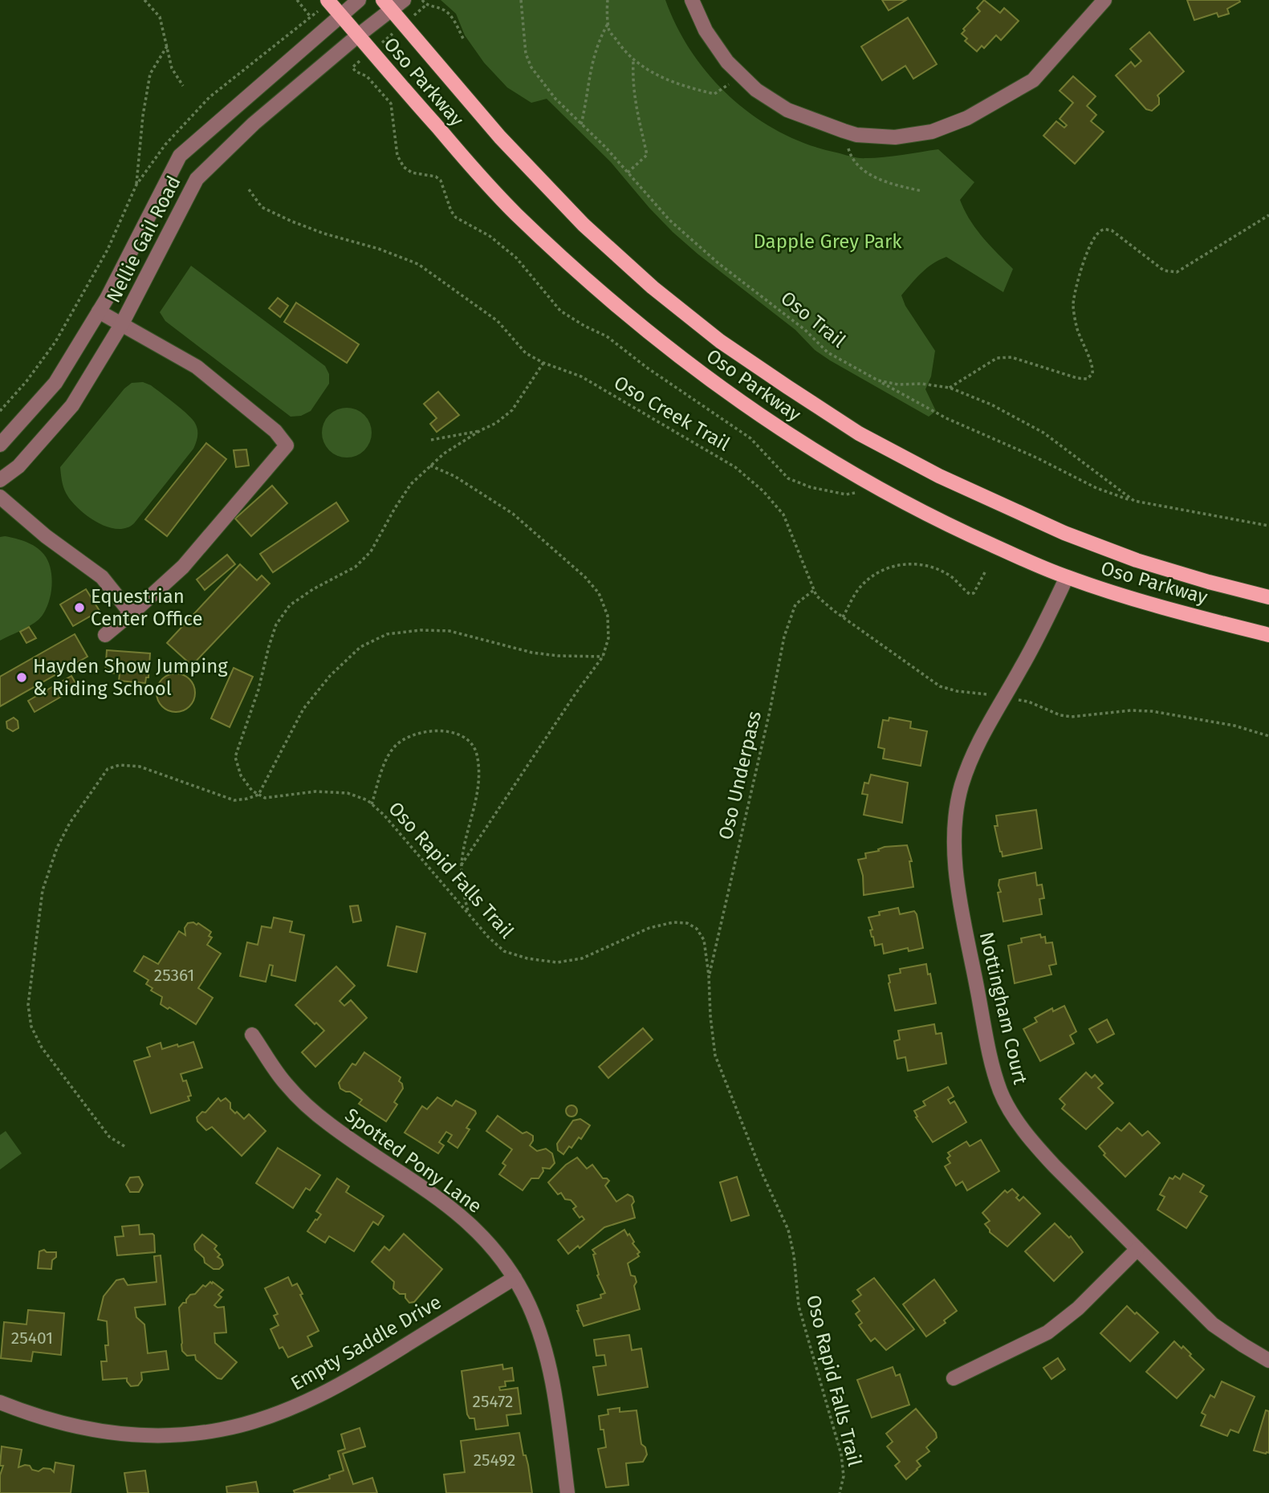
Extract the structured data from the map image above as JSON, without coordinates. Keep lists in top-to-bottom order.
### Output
{
  "streets": {
    "main road": ["Oso Parkway"],
    "street": [
      "Nellie Gail Road",
      "Nottingham Court",
      "Spotted Pony Lane",
      "Empty Saddle Drive"
    ],
    "path": [
      "Oso Trail",
      "Oso Creek Trail",
      "Oso Underpass",
      "Oso Rapid Falls Trail"
    ]
  },
  "crossings": [
    ["Oso Parkway", "Nellie Gail Road"],
    ["Oso Parkway", "Nottingham Court"],
    ["Oso Creek Trail", "Oso Underpass"],
    ["Oso Underpass", "Oso Rapid Falls Trail"],
    ["Spotted Pony Lane", "Empty Saddle Drive"]
  ],
  "parks": ["Dapple Grey Park"],
  "places": ["Equestrian Center Office", "Hayden Show Jumping & Riding School"],
  "house_numbers": [
    "25361",
    "25401",
    "25472",
    "25492"
  ]
}
